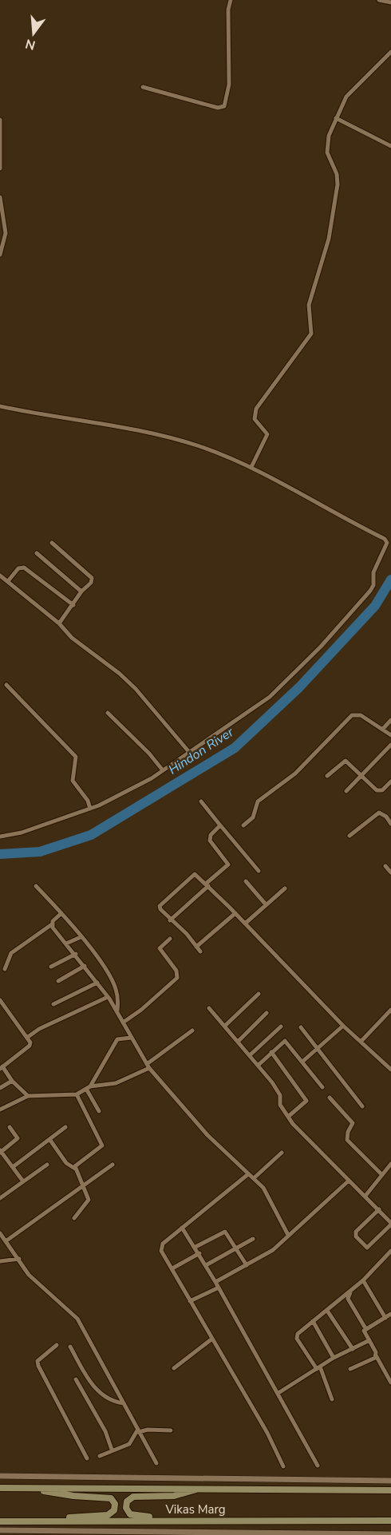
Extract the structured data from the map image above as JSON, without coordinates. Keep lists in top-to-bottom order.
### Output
{
  "streets": {
    "main road": ["Vikas Marg"]
  },
  "water": ["Hindon River"],
  "north": "bottom"
}
